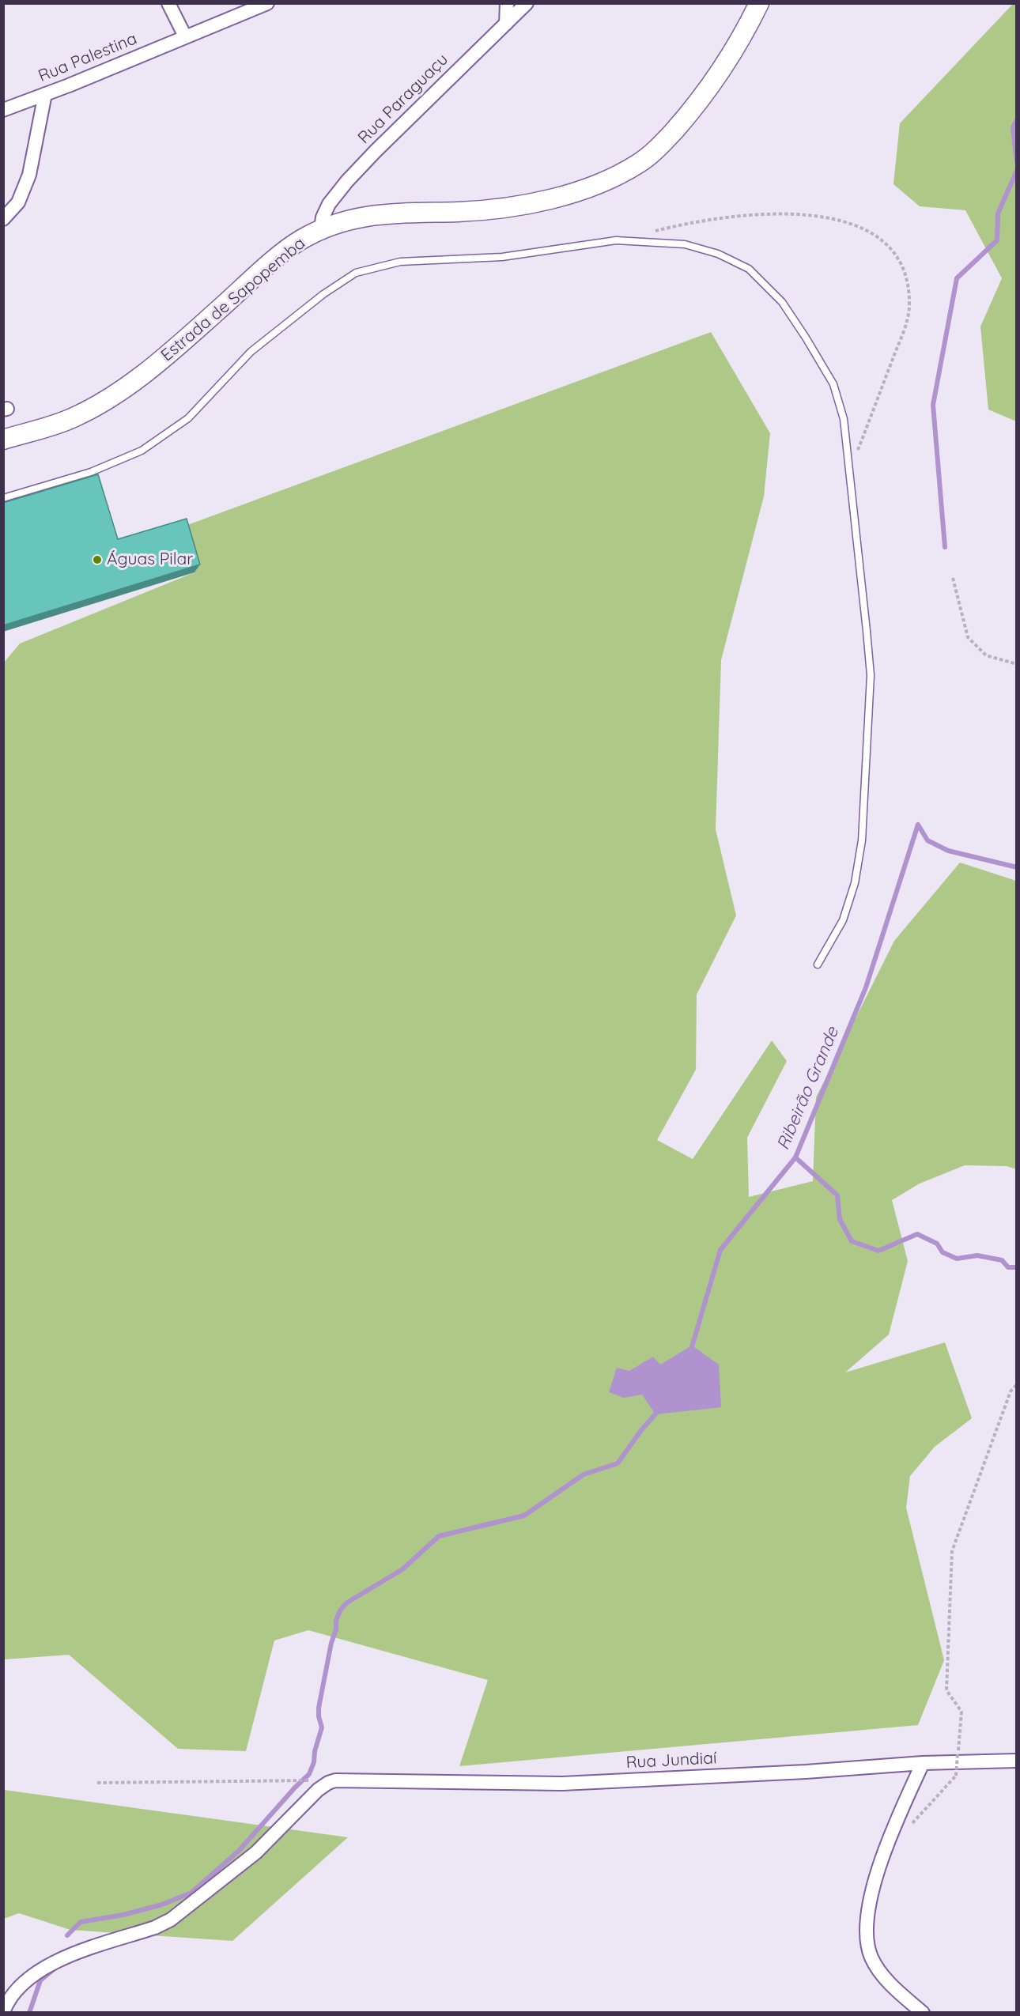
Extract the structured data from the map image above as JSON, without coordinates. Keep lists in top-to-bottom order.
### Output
{
  "streets": {
    "main road": ["Estrada de Sapopemba"],
    "street": ["Rua Palestina", "Rua Paraguaçu", "Rua Jundiaí"]
  },
  "crossings": [
    ["Rua Paraguaçu", "Estrada de Sapopemba"]
  ],
  "water": ["Ribeirão Grande"],
  "places": ["Águas Pilar"]
}
